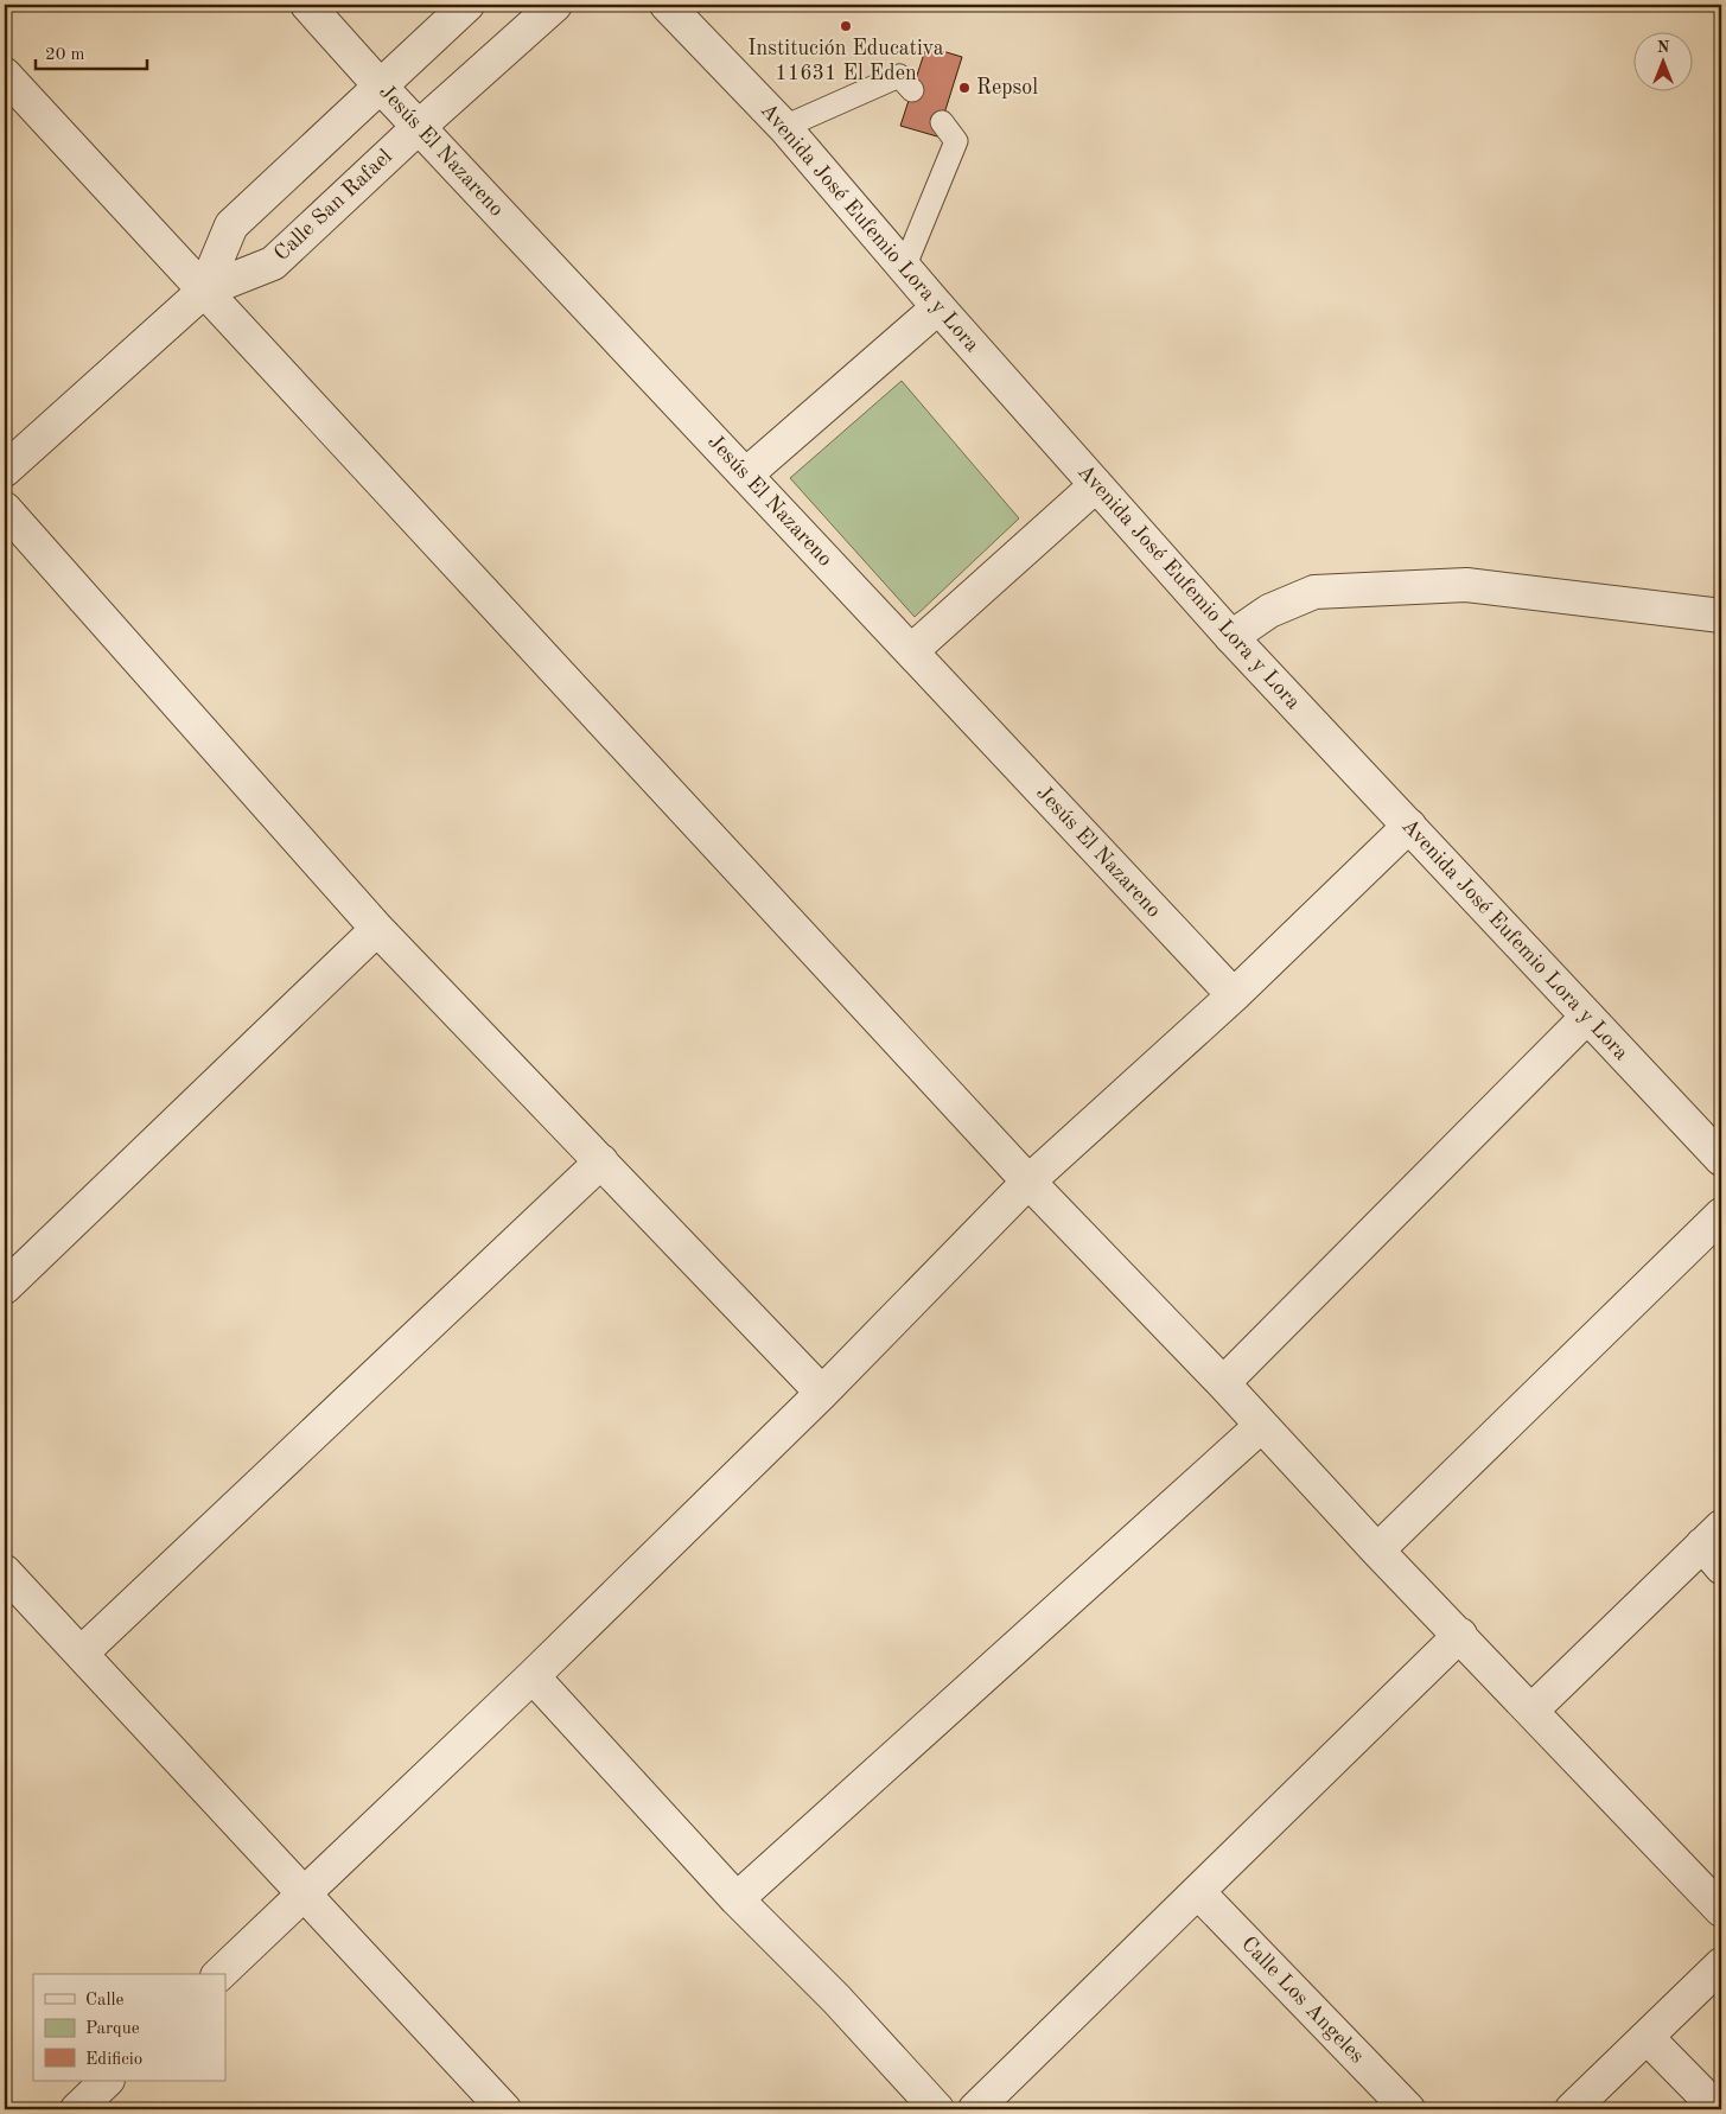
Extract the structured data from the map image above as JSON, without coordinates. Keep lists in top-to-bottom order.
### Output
{
  "streets": {
    "street": [
      "Jesús El Nazareno",
      "Calle San Rafael",
      "Avenida José Eufemio Lora y Lora",
      "Calle Los Angeles"
    ]
  },
  "crossings": [
    ["Jesús El Nazareno", "Calle San Rafael"]
  ],
  "places": ["Institución Educativa 11631 El Eden", "Repsol"],
  "legend": ["Calle", "Parque", "Edificio"],
  "scale_bar": "20 m",
  "north": "top"
}
